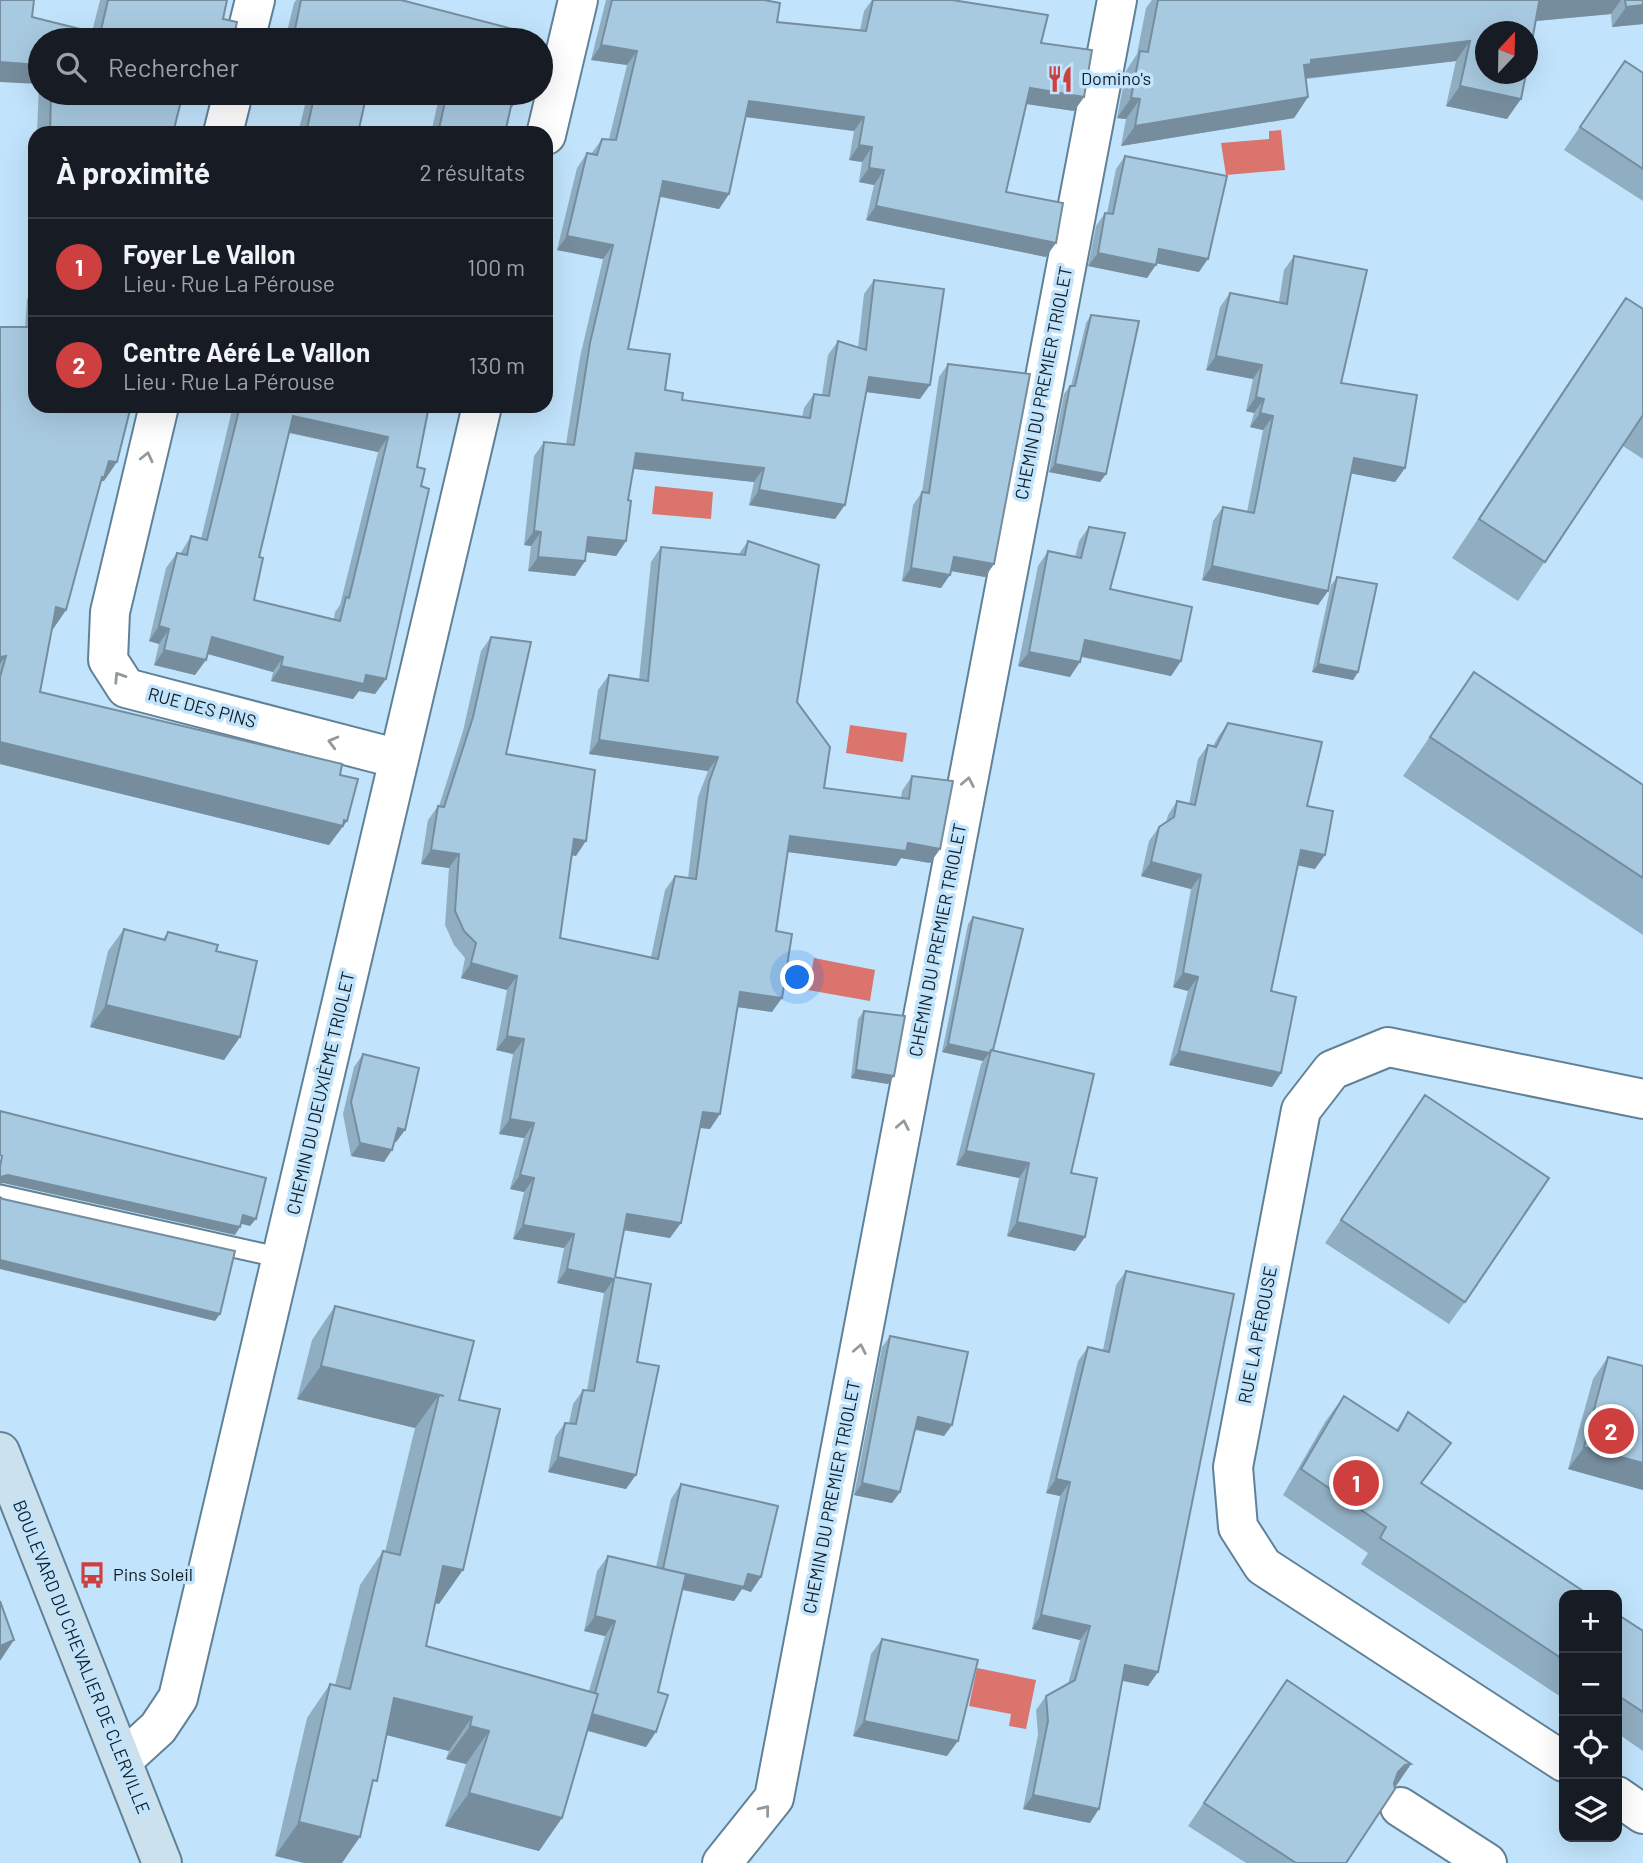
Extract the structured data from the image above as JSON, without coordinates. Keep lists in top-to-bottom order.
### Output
{
  "streets": {
    "street": [
      "CHEMIN DU PREMIER TRIOLET",
      "RUE DES PINS",
      "CHEMIN DU DEUXIÈME TRIOLET",
      "RUE LA PÉROUSE",
      "BOULEVARD DU CHEVALIER DE CLERVILLE"
    ]
  },
  "crossings": [
    ["RUE DES PINS", "CHEMIN DU DEUXIÈME TRIOLET"],
    ["CHEMIN DU DEUXIÈME TRIOLET", "BOULEVARD DU CHEVALIER DE CLERVILLE"]
  ],
  "one_way": ["CHEMIN DU PREMIER TRIOLET"],
  "places": {
    "restaurant": ["Domino's"],
    "bus stop": ["Pins Soleil"]
  },
  "north": "top",
  "page": {
    "search": "Rechercher",
    "heading": ["À proximité", "2 résultats"],
    "list": [
      {
        "mark": "1",
        "name": "Foyer Le Vallon",
        "note": "Lieu · Rue La Pérouse",
        "value": "100 m"
      },
      {
        "mark": "2",
        "name": "Centre Aéré Le Vallon",
        "note": "Lieu · Rue La Pérouse",
        "value": "130 m"
      }
    ],
    "pins": ["2", "1"],
    "map_buttons": ["+", "−"]
  }
}
